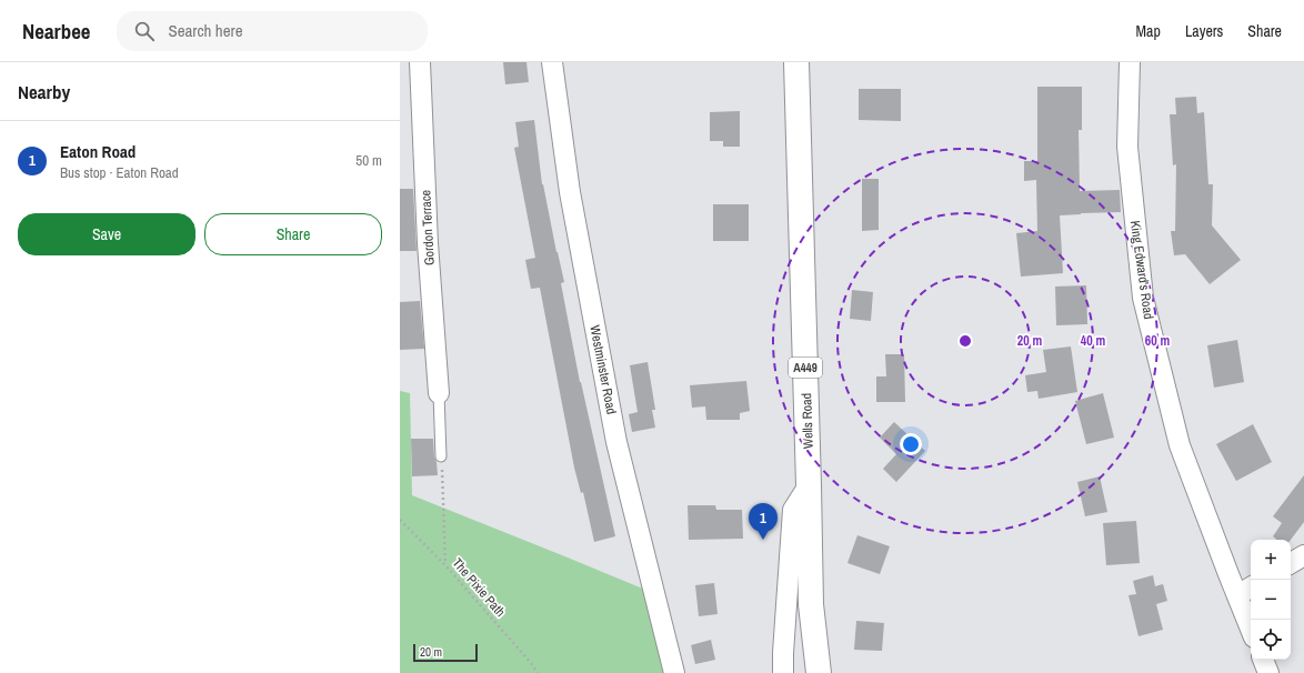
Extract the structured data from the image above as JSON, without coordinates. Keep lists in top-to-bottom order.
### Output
{
  "streets": {
    "highway": ["A449", "Wells Road"],
    "street": ["Gordon Terrace", "King Edward's Road", "Westminster Road"],
    "path": ["The Pixie Path"]
  },
  "scale_bar": "20 m",
  "page": {
    "header": "Nearbee",
    "search": "Search here",
    "nav": ["Map", "Layers", "Share"],
    "heading": "Nearby",
    "list": [
      {
        "mark": "1",
        "name": "Eaton Road",
        "note": "Bus stop · Eaton Road",
        "value": "50 m"
      }
    ],
    "buttons": ["Save", "Share"],
    "pins": "1",
    "map_buttons": ["+", "−"],
    "scale": "20 m"
  },
  "rings": ["20 m", "40 m", "60 m"]
}
